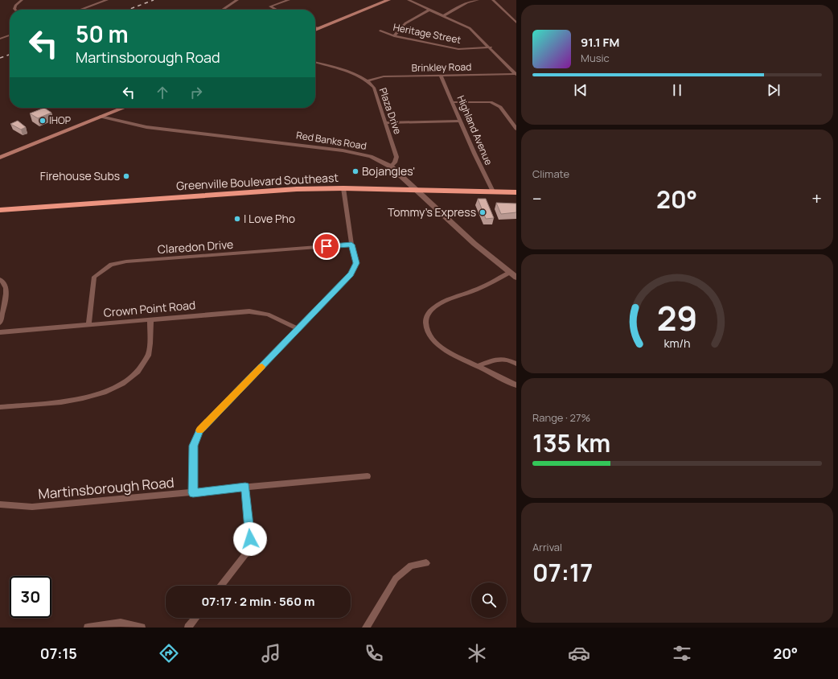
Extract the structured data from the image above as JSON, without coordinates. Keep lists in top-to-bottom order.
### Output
{
  "streets": {
    "highway": ["Greenville Boulevard Southeast"],
    "street": [
      "Heritage Street",
      "Brinkley Road",
      "Plaza Drive",
      "Highland Avenue",
      "Red Banks Road",
      "Claredon Drive",
      "Crown Point Road",
      "Martinsborough Road"
    ]
  },
  "crossings": [
    ["Brinkley Road", "Plaza Drive"],
    ["Brinkley Road", "Highland Avenue"],
    ["Plaza Drive", "Red Banks Road"],
    ["Highland Avenue", "Greenville Boulevard Southeast"],
    ["Red Banks Road", "Greenville Boulevard Southeast"],
    ["Claredon Drive", "Crown Point Road"]
  ],
  "places": [
    "IHOP",
    "Bojangles'",
    "Firehouse Subs",
    "Tommy's Express",
    "I Love Pho"
  ],
  "page": {
    "turn": ["50 m", "Martinsborough Road"],
    "song": ["91.1 FM", "Music"],
    "tile": [
      "Climate",
      ["Range · 27%", "135 km"],
      ["Arrival", "07:17"]
    ],
    "heat": ["−", "20°", "+"],
    "limit": "30",
    "trip": "07:17 · 2 min · 560 m",
    "tabs": ["07:15", "20°"],
    "gauge": ["29", "km/h"]
  }
}
